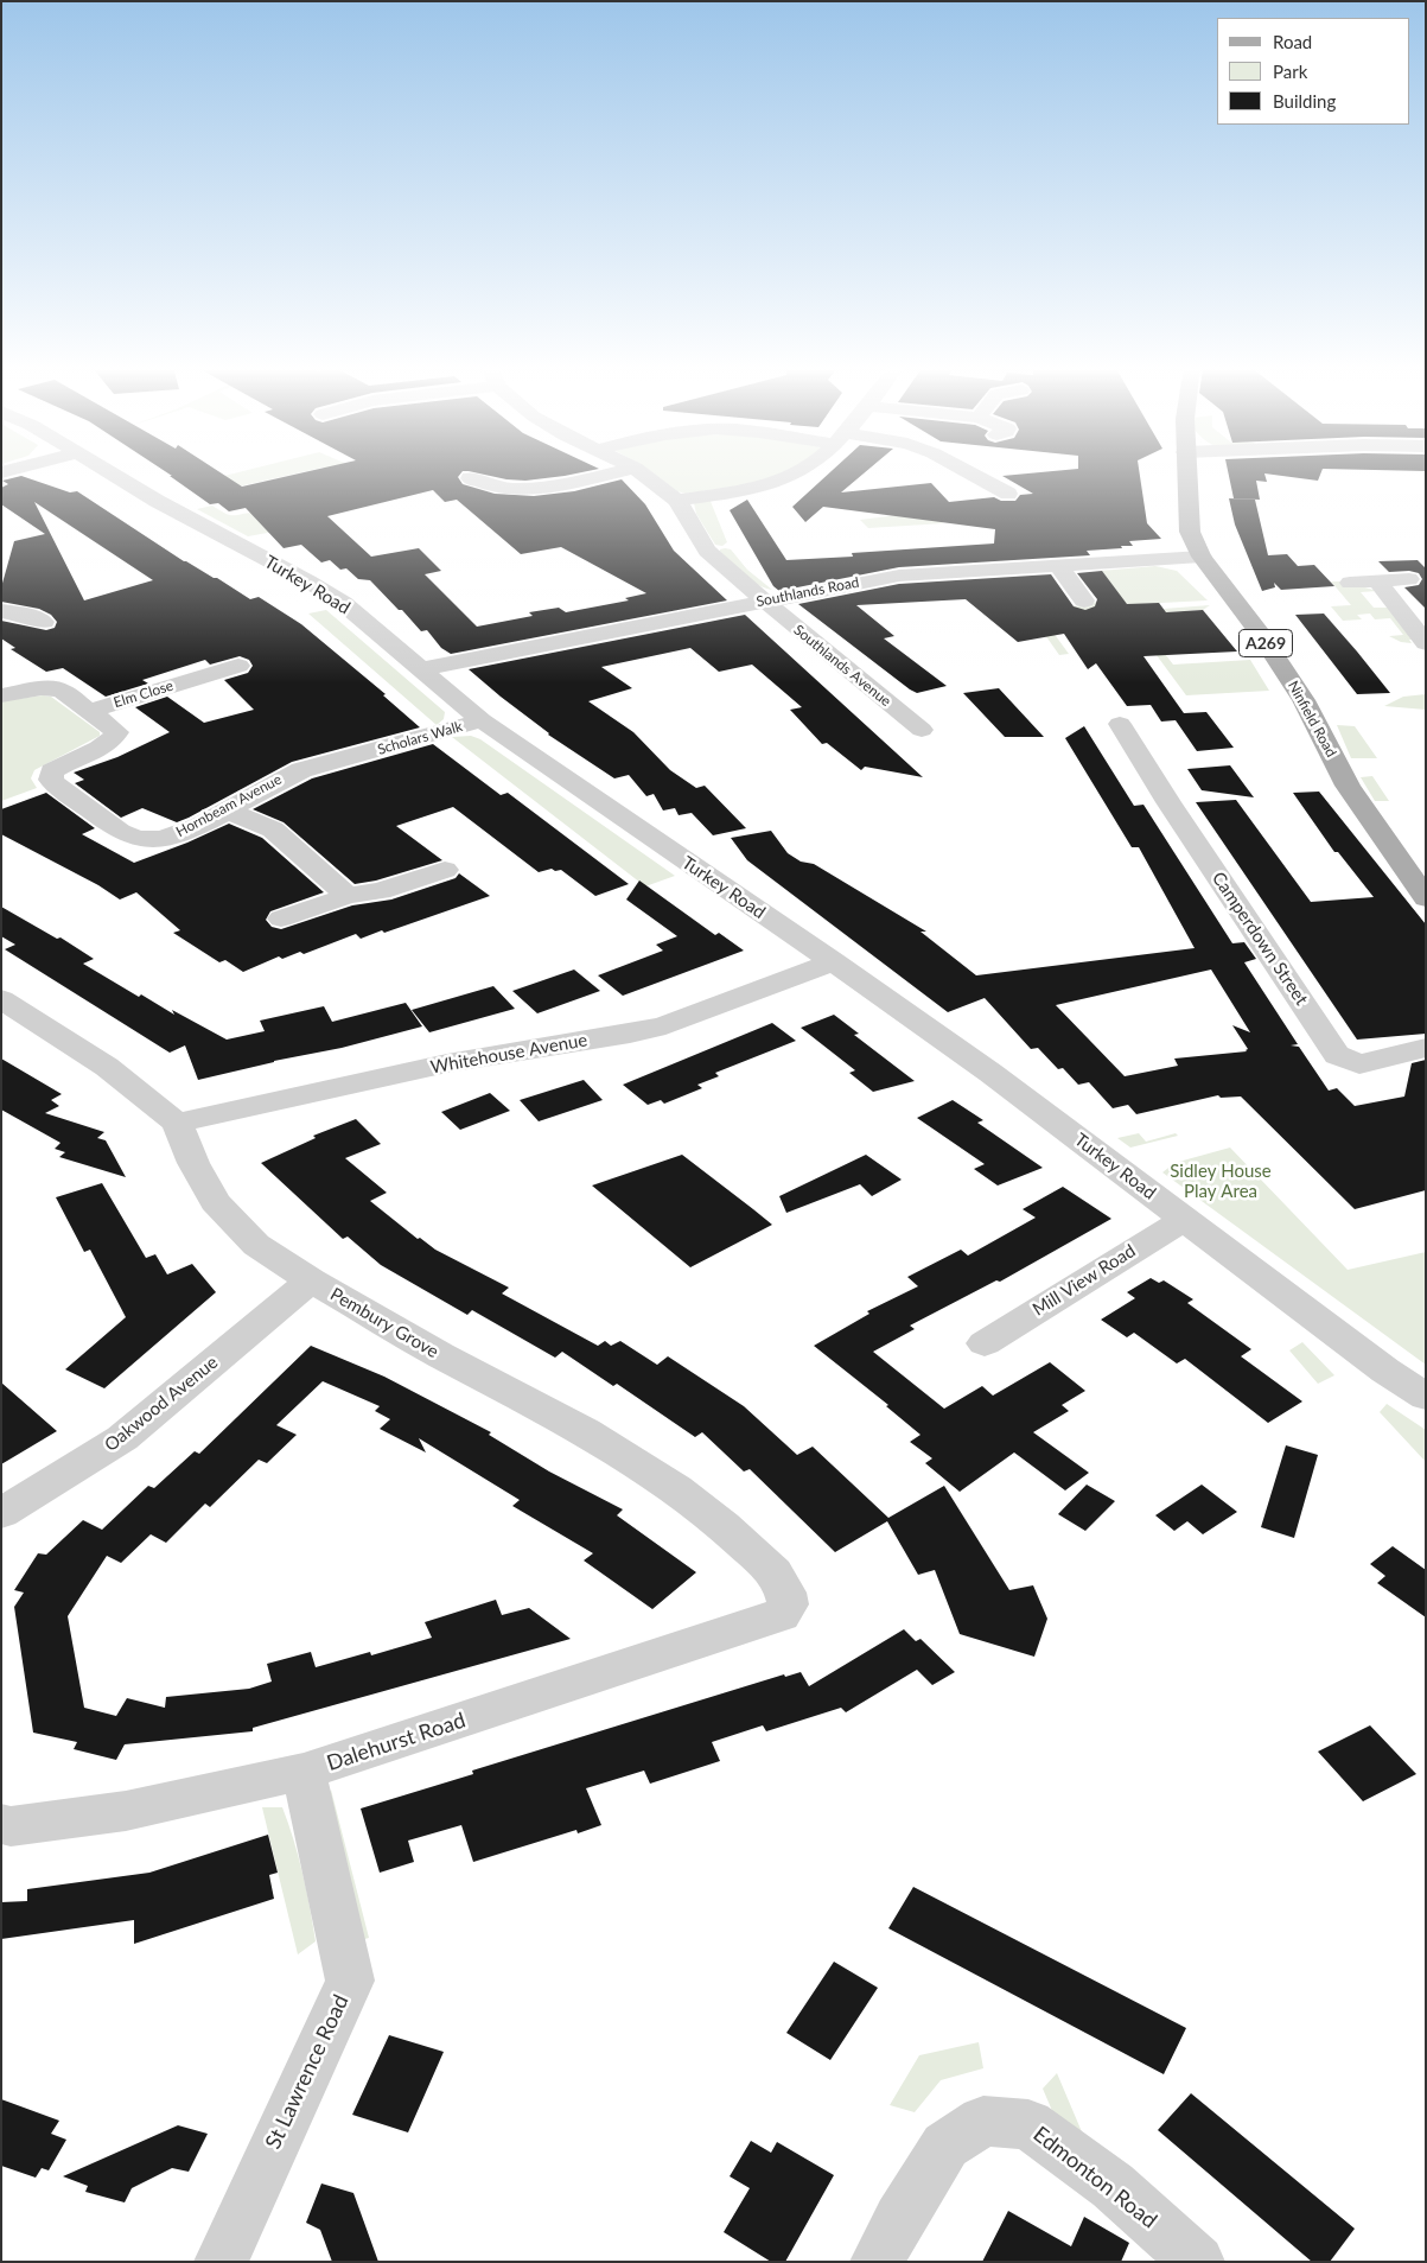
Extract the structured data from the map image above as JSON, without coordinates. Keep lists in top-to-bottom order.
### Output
{
  "streets": {
    "main road": ["A269", "Ninfield Road"],
    "street": [
      "Turkey Road",
      "Southlands Road",
      "Southlands Avenue",
      "Elm Close",
      "Scholars Walk",
      "Hornbeam Avenue",
      "Camperdown Street",
      "Whitehouse Avenue",
      "Mill View Road",
      "Pembury Grove",
      "Oakwood Avenue",
      "Dalehurst Road",
      "St Lawrence Road",
      "Edmonton Road"
    ]
  },
  "crossings": [
    ["Turkey Road", "Southlands Road"],
    ["Turkey Road", "Scholars Walk"],
    ["Turkey Road", "Whitehouse Avenue"],
    ["Turkey Road", "Mill View Road"],
    ["Southlands Road", "Southlands Avenue"],
    ["Southlands Road", "Ninfield Road"],
    ["Elm Close", "Hornbeam Avenue"],
    ["Scholars Walk", "Hornbeam Avenue"],
    ["Whitehouse Avenue", "Pembury Grove"],
    ["Pembury Grove", "Oakwood Avenue"],
    ["Pembury Grove", "Dalehurst Road"],
    ["Dalehurst Road", "St Lawrence Road"]
  ],
  "parks": ["Sidley House Play Area"],
  "legend": ["Road", "Park", "Building"]
}
